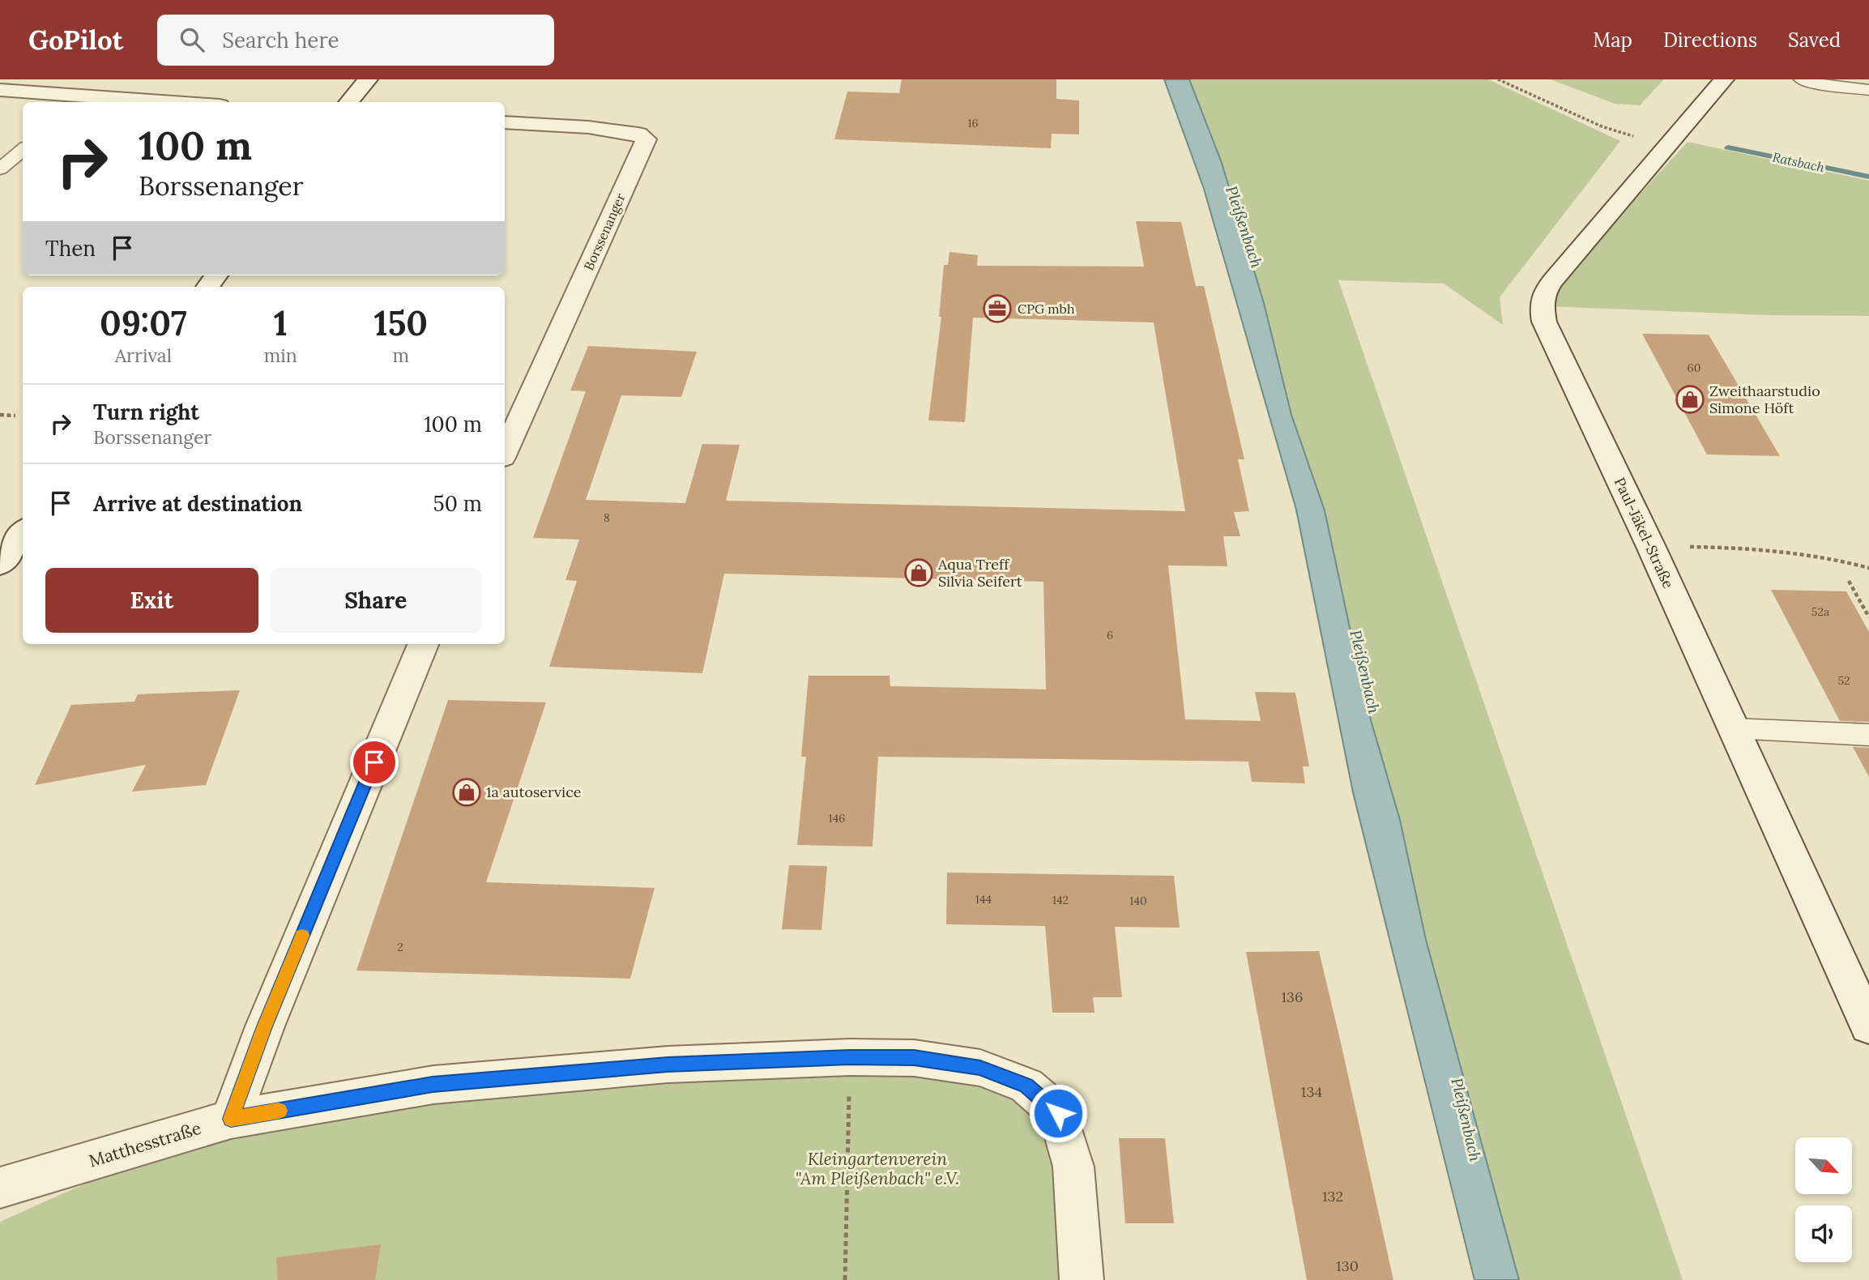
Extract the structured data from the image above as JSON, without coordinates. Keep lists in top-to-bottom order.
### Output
{
  "streets": {
    "street": ["Borssenanger", "Paul-Jäkel-Straße", "Matthesstraße"]
  },
  "water": ["Ratsbach", "Pleißenbach"],
  "parks": ["Kleingartenverein \"Am Pleißenbach\" e.V."],
  "places": {
    "office": ["CPG mbh"],
    "shop": ["Zweithaarstudio Simone Höft", "Aqua Treff Silvia Seifert", "1a autoservice"]
  },
  "house_numbers": [
    "16",
    "60",
    "8",
    "52a",
    "6",
    "52",
    "146",
    "144",
    "142",
    "140",
    "2",
    "136",
    "134",
    "132",
    "130"
  ],
  "north": "bottom right",
  "page": {
    "header": "GoPilot",
    "search": "Search here",
    "nav": ["Map", "Directions", "Saved"],
    "turn": ["100 m", "Borssenanger"],
    "then": "Then",
    "eta": [
      "09:07",
      "Arrival",
      "1",
      "min",
      "150",
      "m"
    ],
    "list": [
      {
        "name": "Turn right",
        "note": "Borssenanger",
        "value": "100 m"
      },
      {
        "name": "Arrive at destination",
        "value": "50 m"
      }
    ],
    "buttons": ["Exit", "Share"]
  }
}
